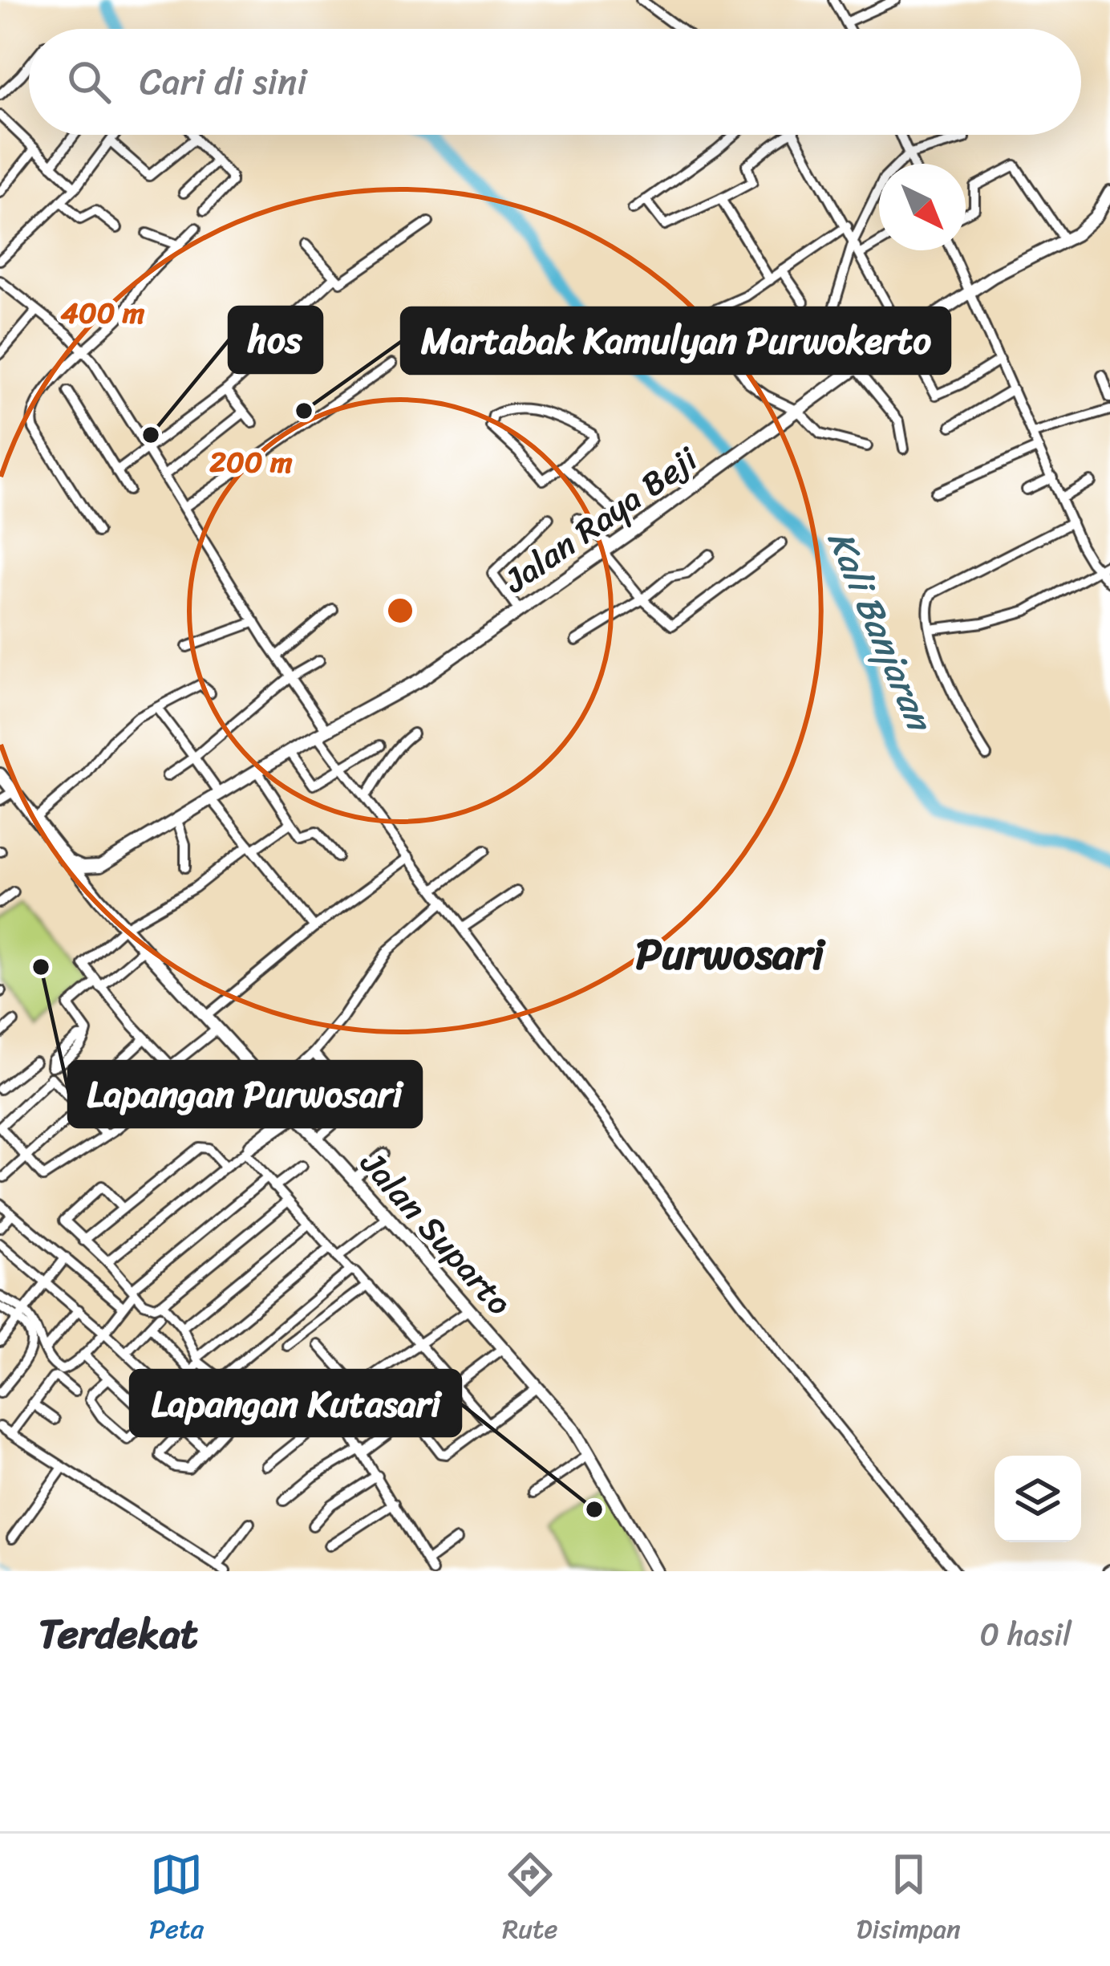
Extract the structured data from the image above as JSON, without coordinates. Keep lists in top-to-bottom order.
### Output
{
  "streets": {
    "street": ["Jalan Raya Beji", "Jalan Suparto"]
  },
  "districts": ["Purwosari"],
  "water": ["Kali Banjaran"],
  "places": [
    "Martabak Kamulyan Purwokerto",
    "hos",
    "Lapangan Purwosari",
    "Lapangan Kutasari"
  ],
  "north": "bottom right",
  "page": {
    "search": "Cari di sini",
    "heading": ["Terdekat", "0 hasil"],
    "nav": ["Peta", "Rute", "Disimpan"]
  },
  "rings": ["400 m", "200 m"]
}
